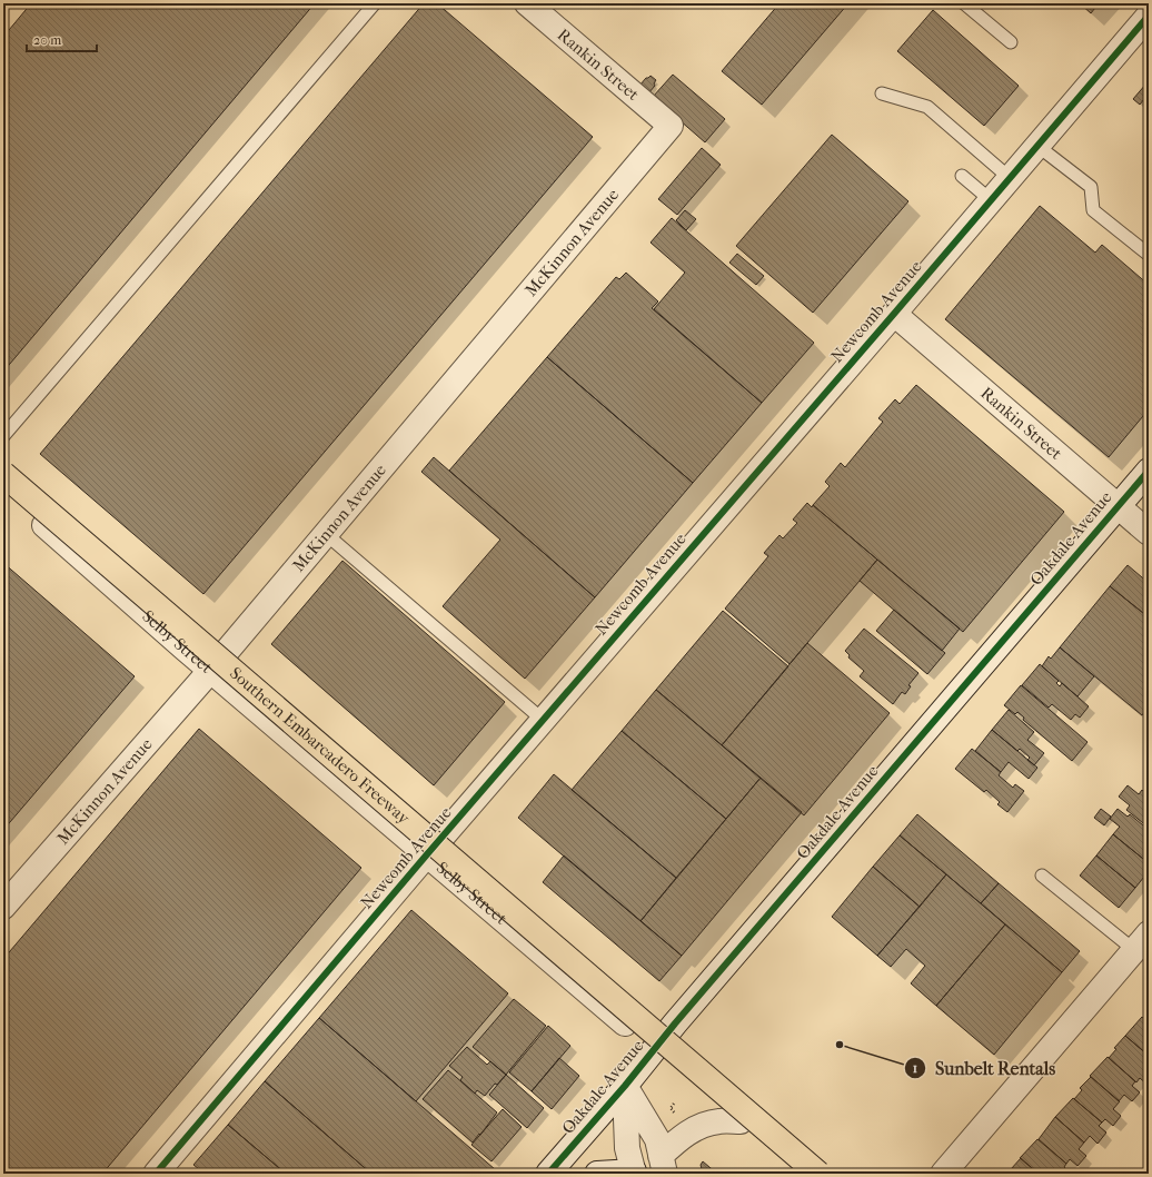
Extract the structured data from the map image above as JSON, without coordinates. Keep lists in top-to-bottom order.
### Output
{
  "streets": {
    "highway": ["Southern Embarcadero Freeway"],
    "street": [
      "Rankin Street",
      "McKinnon Avenue",
      "Newcomb Avenue",
      "Oakdale Avenue",
      "Selby Street"
    ]
  },
  "crossings": [
    ["Rankin Street", "McKinnon Avenue"],
    ["Rankin Street", "Newcomb Avenue"],
    ["Rankin Street", "Oakdale Avenue"],
    ["McKinnon Avenue", "Selby Street"],
    ["Newcomb Avenue", "Selby Street"],
    ["Oakdale Avenue", "Selby Street"],
    ["Selby Street", "Southern Embarcadero Freeway"]
  ],
  "places": ["Sunbelt Rentals"],
  "scale_bar": "20 m"
}
